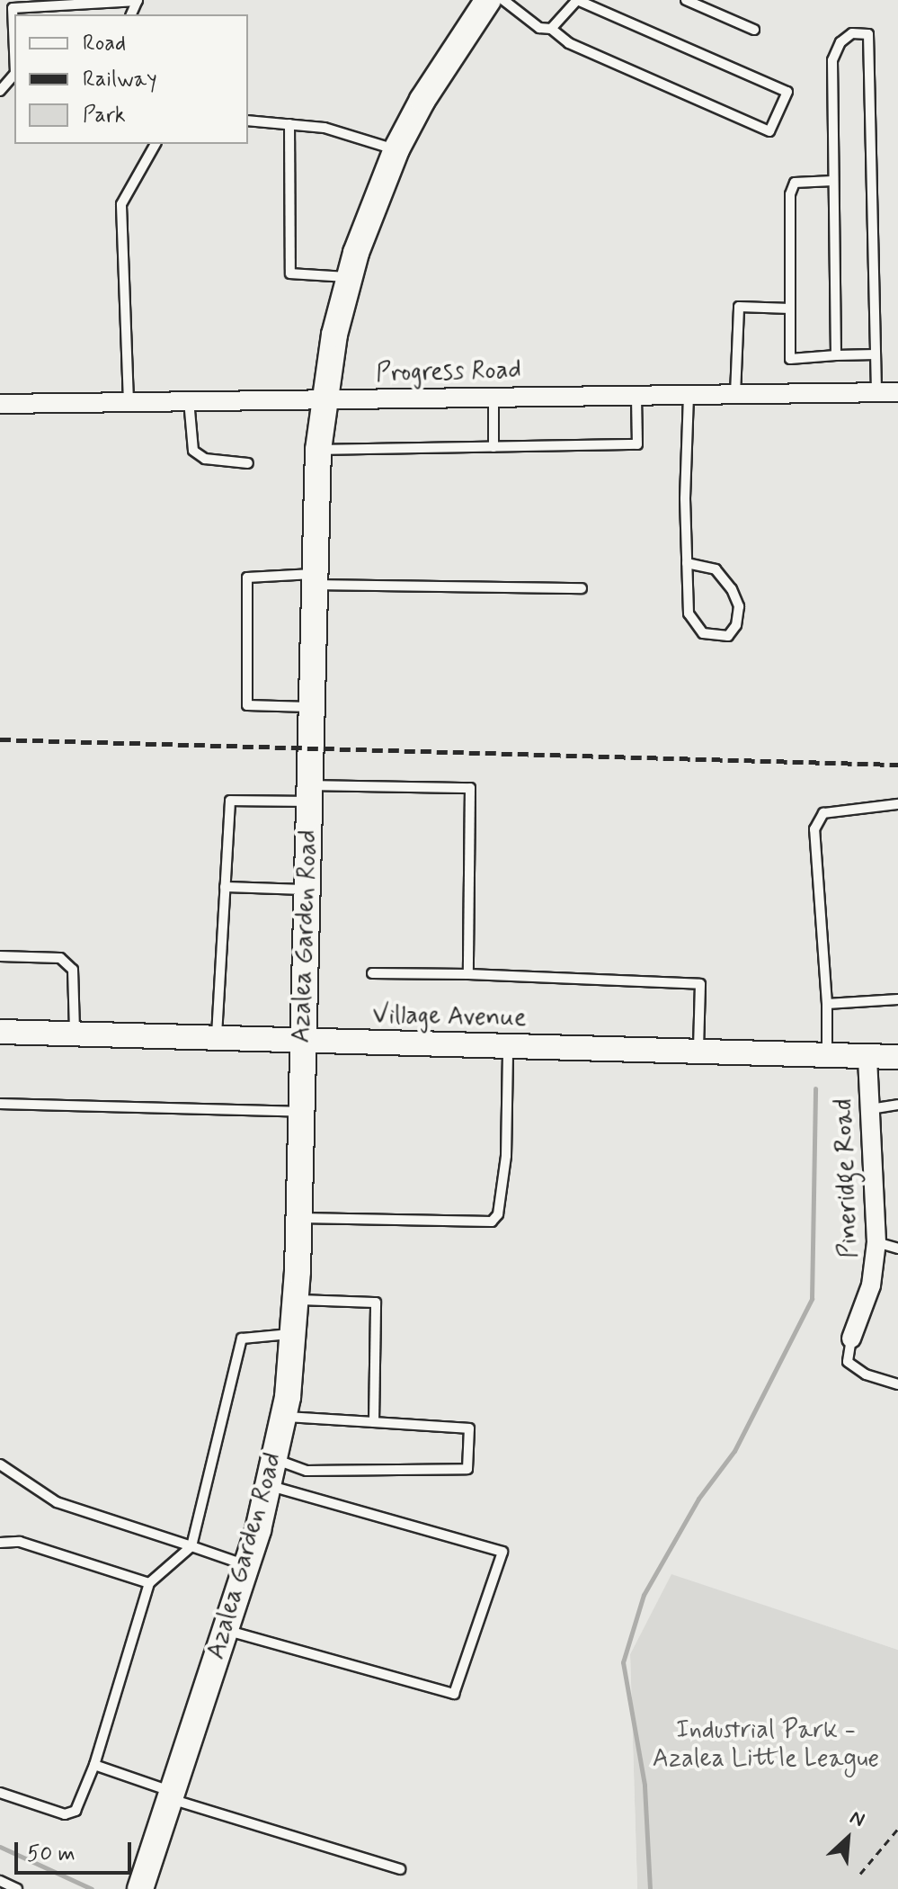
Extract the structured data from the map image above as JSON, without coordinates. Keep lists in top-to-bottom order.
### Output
{
  "streets": {
    "main road": ["Azalea Garden Road"],
    "street": ["Progress Road", "Village Avenue", "Pineridge Road"]
  },
  "crossings": [
    ["Progress Road", "Azalea Garden Road"],
    ["Azalea Garden Road", "Village Avenue"],
    ["Village Avenue", "Pineridge Road"]
  ],
  "parks": ["Industrial Park - Azalea Little League"],
  "legend": ["Road", "Railway", "Park"],
  "scale_bar": "50 m",
  "north": "top right"
}
